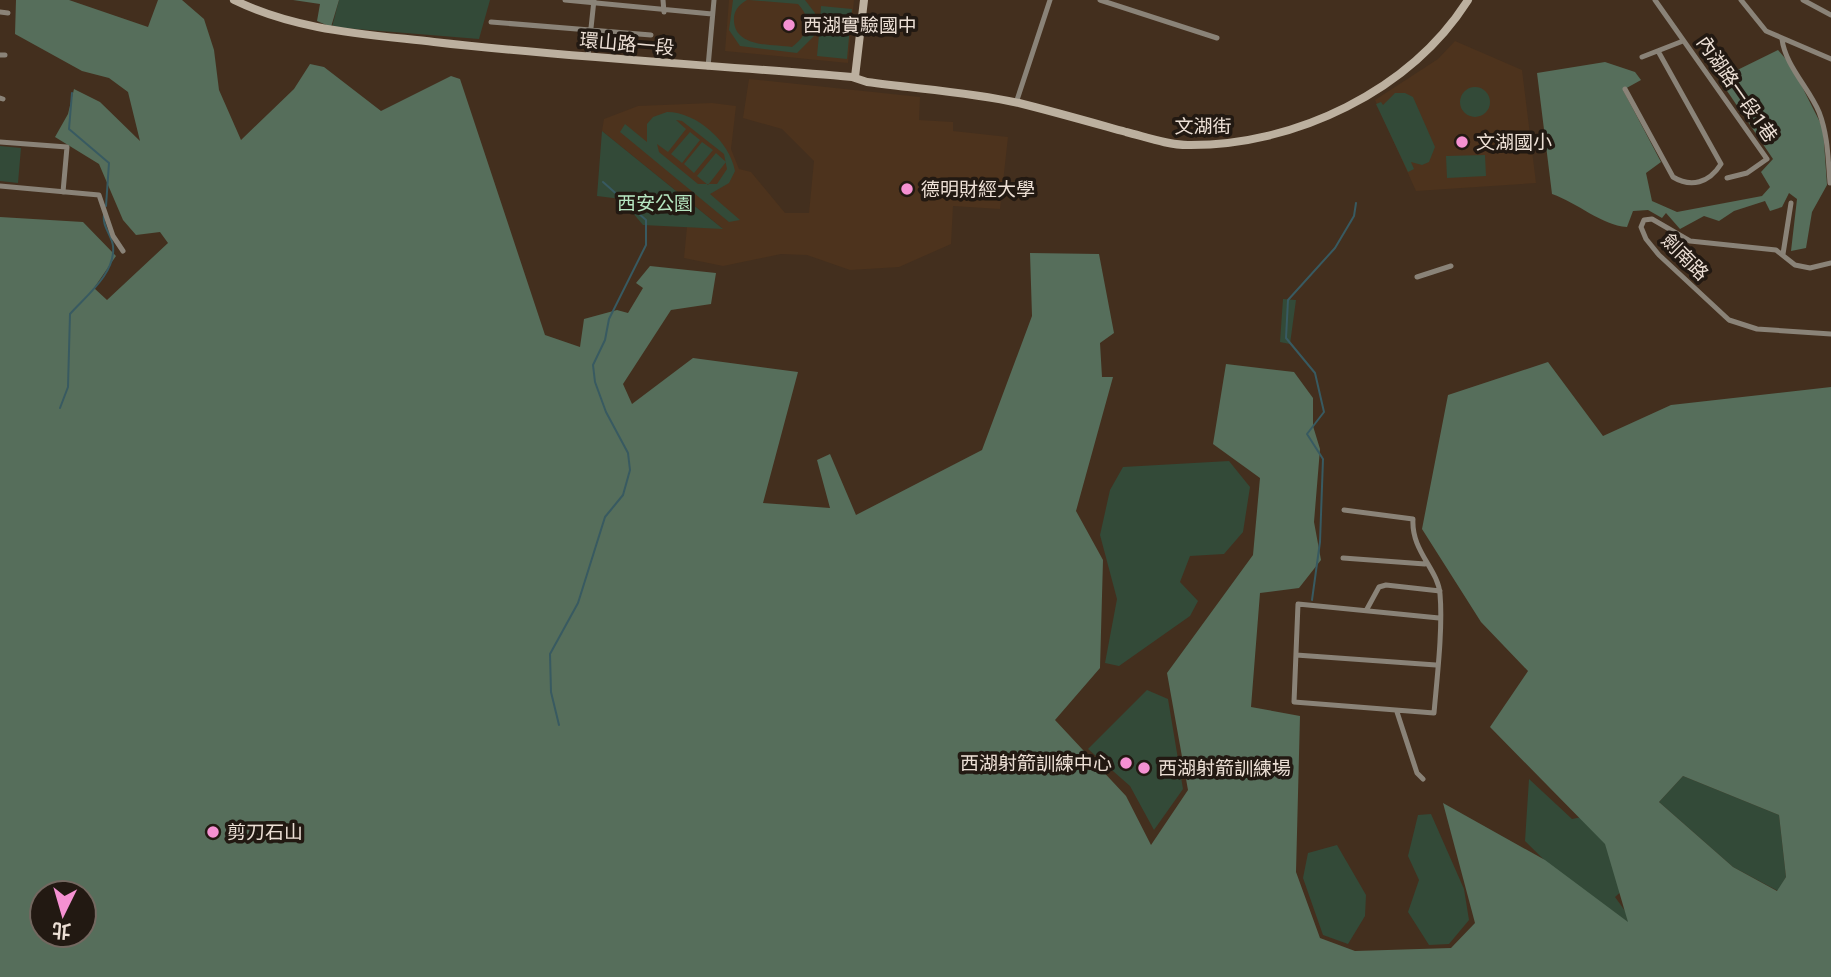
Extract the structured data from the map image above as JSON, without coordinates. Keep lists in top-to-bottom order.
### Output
{
  "streets": {
    "street": [
      "環山路一段",
      "內湖路一段1巷",
      "文湖街",
      "劍南路"
    ]
  },
  "crossings": [
    ["環山路一段", "文湖街"]
  ],
  "parks": ["西安公園"],
  "places": [
    "西湖實驗國中",
    "文湖國小",
    "德明財經大學",
    "西湖射箭訓練中心",
    "西湖射箭訓練場",
    "剪刀石山"
  ],
  "north": "bottom"
}
